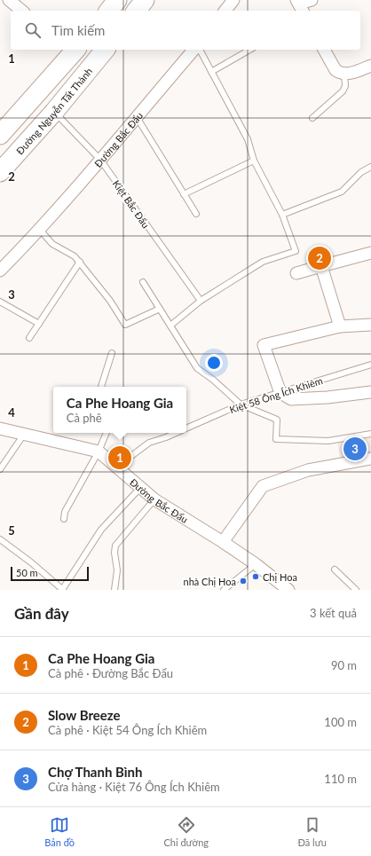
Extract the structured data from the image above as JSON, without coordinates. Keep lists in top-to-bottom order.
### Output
{
  "streets": {
    "main road": ["Đường Nguyễn Tất Thành"],
    "street": ["Đường Bắc Đẩu"],
    "lane": ["Kiệt Bắc Đẩu", "Kiệt 58 Ông Ích Khiêm"]
  },
  "crossings": [
    ["Đường Nguyễn Tất Thành", "Kiệt Bắc Đẩu"],
    ["Đường Bắc Đẩu", "Kiệt Bắc Đẩu"],
    ["Đường Bắc Đẩu", "Kiệt 58 Ông Ích Khiêm"]
  ],
  "places": ["Chị Hoa", "nhà Chị Hoa"],
  "scale_bar": "50 m",
  "page": {
    "search": "Tìm kiếm",
    "pins": ["2", "3", "1"],
    "popup": ["Ca Phe Hoang Gia", "Cà phê"],
    "scale": "50 m",
    "heading": ["Gần đây", "3 kết quả"],
    "list": [
      {
        "mark": "1",
        "name": "Ca Phe Hoang Gia",
        "note": "Cà phê · Đường Bắc Đẩu",
        "value": "90 m"
      },
      {
        "mark": "2",
        "name": "Slow Breeze",
        "note": "Cà phê · Kiệt 54 Ông Ích Khiêm",
        "value": "100 m"
      },
      {
        "mark": "3",
        "name": "Chợ Thanh Bình",
        "note": "Cửa hàng · Kiệt 76 Ông Ích Khiêm",
        "value": "110 m"
      }
    ],
    "nav": ["Bản đồ", "Chỉ đường", "Đã lưu"]
  },
  "grid": {
    "rows": [
      "1",
      "2",
      "3",
      "4",
      "5"
    ]
  }
}
